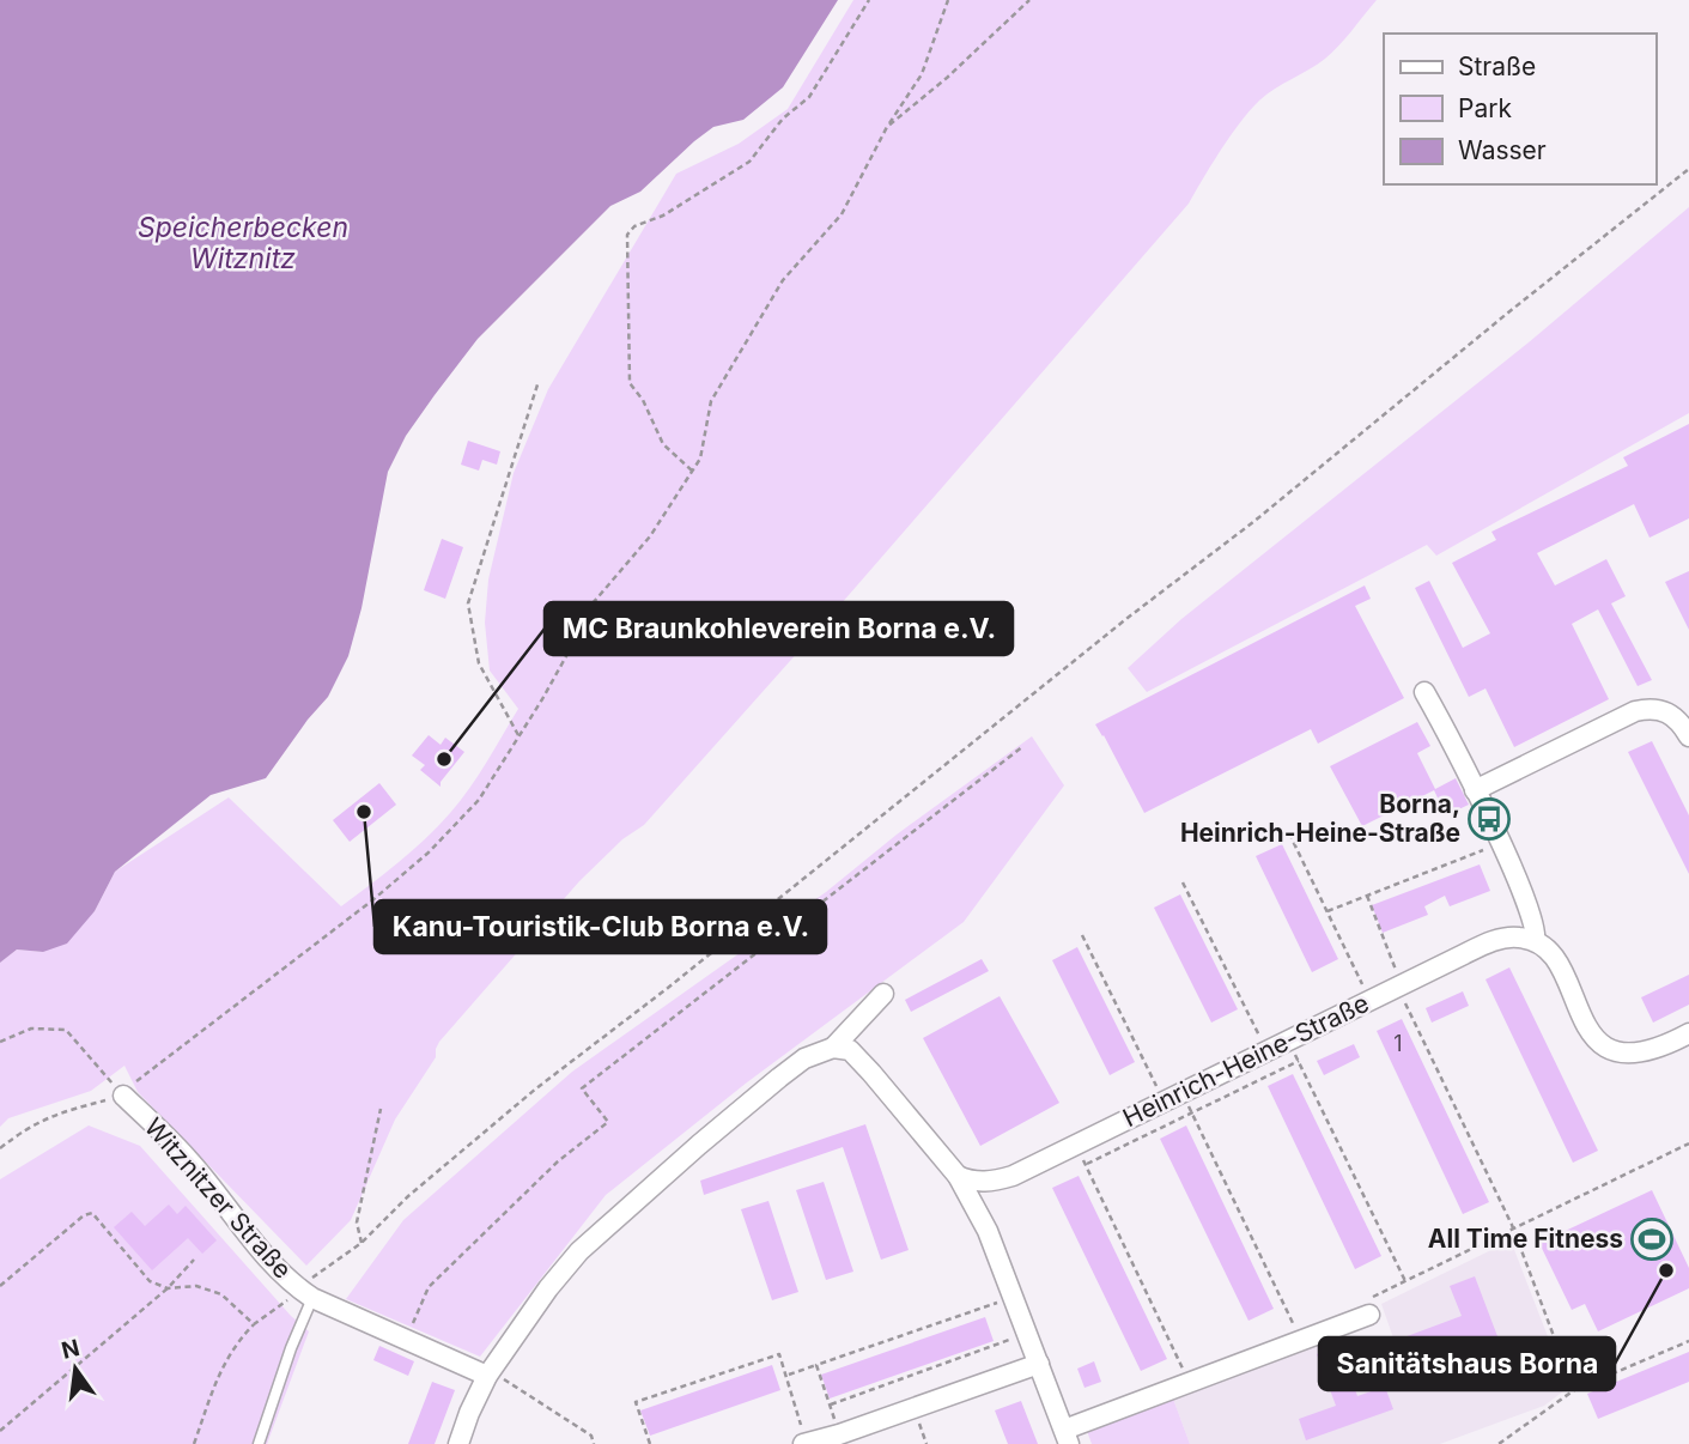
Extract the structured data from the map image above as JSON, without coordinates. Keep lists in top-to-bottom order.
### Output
{
  "streets": {
    "street": ["Heinrich-Heine-Straße", "Witznitzer Straße"]
  },
  "water": ["Speicherbecken Witznitz"],
  "places": {
    "other": ["MC Braunkohleverein Borna e.V.", "Kanu-Touristik-Club Borna e.V.", "Sanitätshaus Borna"],
    "bus stop": ["Borna, Heinrich-Heine-Straße"],
    "sports": ["All Time Fitness"]
  },
  "house_numbers": ["1"],
  "legend": ["Straße", "Park", "Wasser"],
  "north": "top"
}
